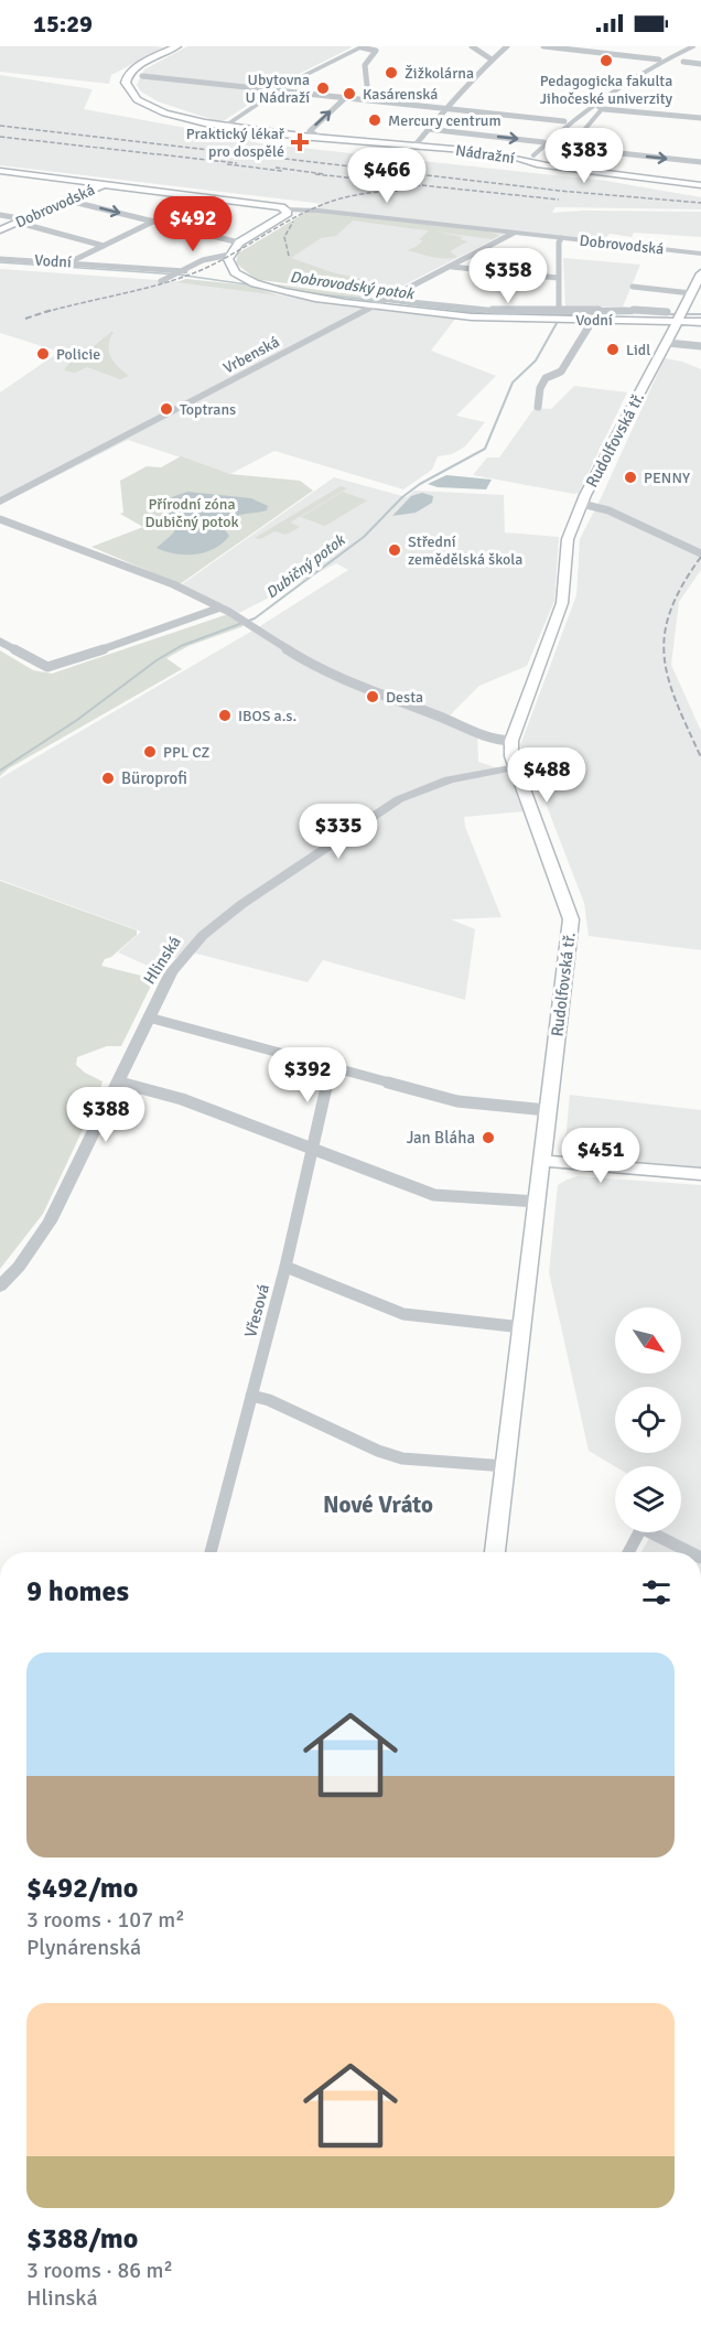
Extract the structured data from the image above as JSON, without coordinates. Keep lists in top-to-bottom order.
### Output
{
  "streets": {
    "main road": [
      "Nádražní",
      "Dobrovodská",
      "Vodní",
      "Rudolfovská tř."
    ],
    "street": ["Vrbenská", "Hlinská", "Vřesová"]
  },
  "crossings": [
    ["Dobrovodská", "Vrbenská"],
    ["Vodní", "Vrbenská"],
    ["Vodní", "Rudolfovská tř."],
    ["Rudolfovská tř.", "Hlinská"]
  ],
  "districts": ["Nové Vráto"],
  "water": ["Dobrovodský potok", "Dubičný potok"],
  "parks": ["Přírodní zóna Dubičný potok"],
  "places": {
    "other": [
      "Pedagogicka fakulta Jihočeské univerzity",
      "Žižkolárna",
      "Ubytovna U Nádraží",
      "Kasárenská",
      "Mercury centrum",
      "Lidl",
      "Policie",
      "Toptrans",
      "PENNY",
      "Střední zemědělská škola",
      "Desta",
      "IBOS a.s.",
      "PPL CZ",
      "Büroprofi",
      "Jan Bláha"
    ],
    "health": ["Praktický lékař pro dospělé"]
  },
  "north": "bottom right",
  "page": {
    "status": "15:29",
    "price": [
      "$383",
      "$466",
      "$492",
      "$358",
      "$488",
      "$335",
      "$392",
      "$388",
      "$451"
    ],
    "heading": "9 homes",
    "list": [
      {
        "name": "$492/mo",
        "note": "3 rooms · 107 m² · Plynárenská"
      },
      {
        "name": "$388/mo",
        "note": "3 rooms · 86 m² · Hlinská"
      }
    ]
  }
}
